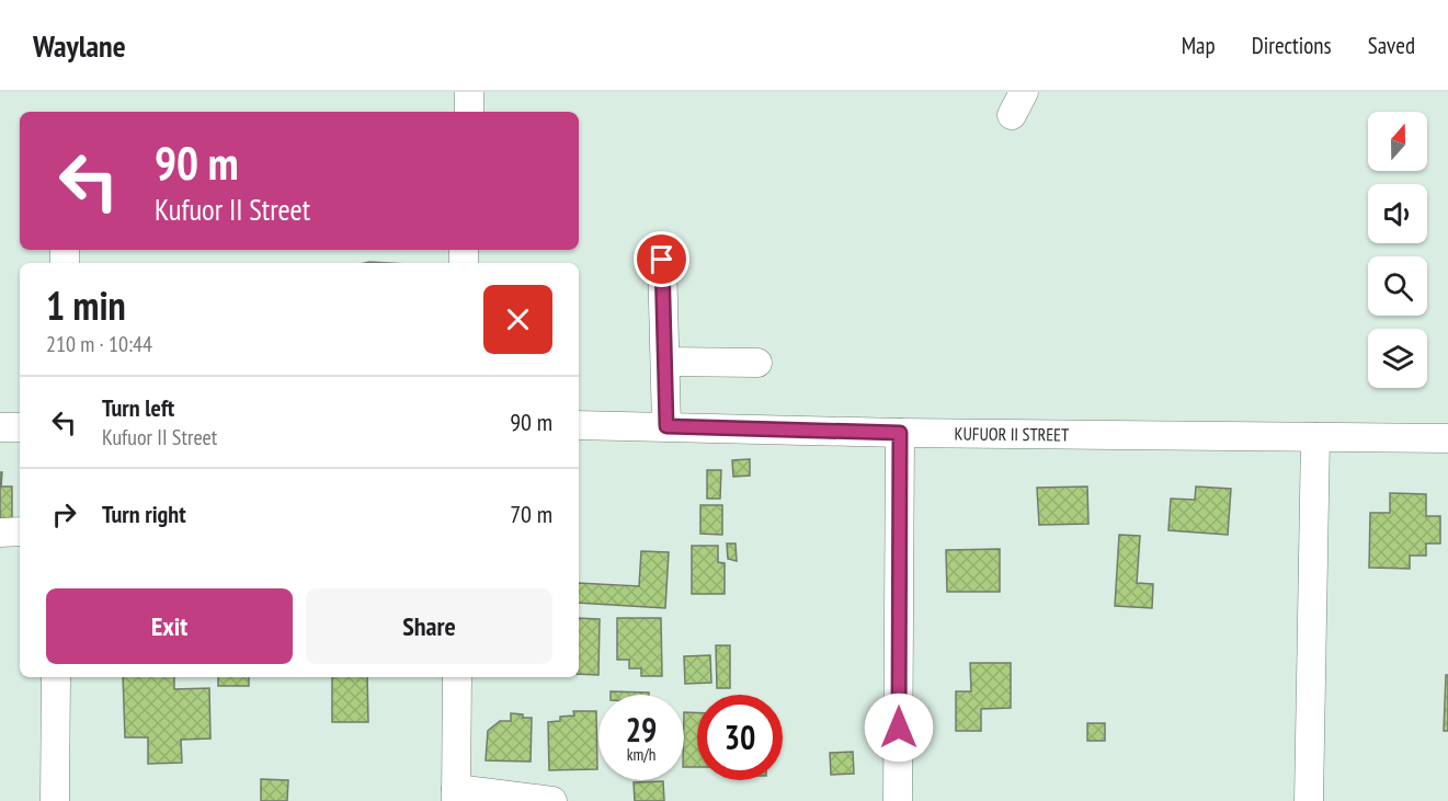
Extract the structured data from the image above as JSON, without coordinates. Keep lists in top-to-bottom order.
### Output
{
  "streets": {
    "street": ["KUFUOR II STREET"]
  },
  "north": "top",
  "page": {
    "header": "Waylane",
    "nav": ["Map", "Directions", "Saved"],
    "turn": ["90 m", "Kufuor II Street"],
    "heading": ["1 min", "210 m · 10:44"],
    "list": [
      {
        "name": "Turn left",
        "note": "Kufuor II Street",
        "value": "90 m"
      },
      {
        "name": "Turn right",
        "value": "70 m"
      }
    ],
    "buttons": ["Exit", "Share"],
    "speed": "29 km/h",
    "limit": "30"
  }
}
